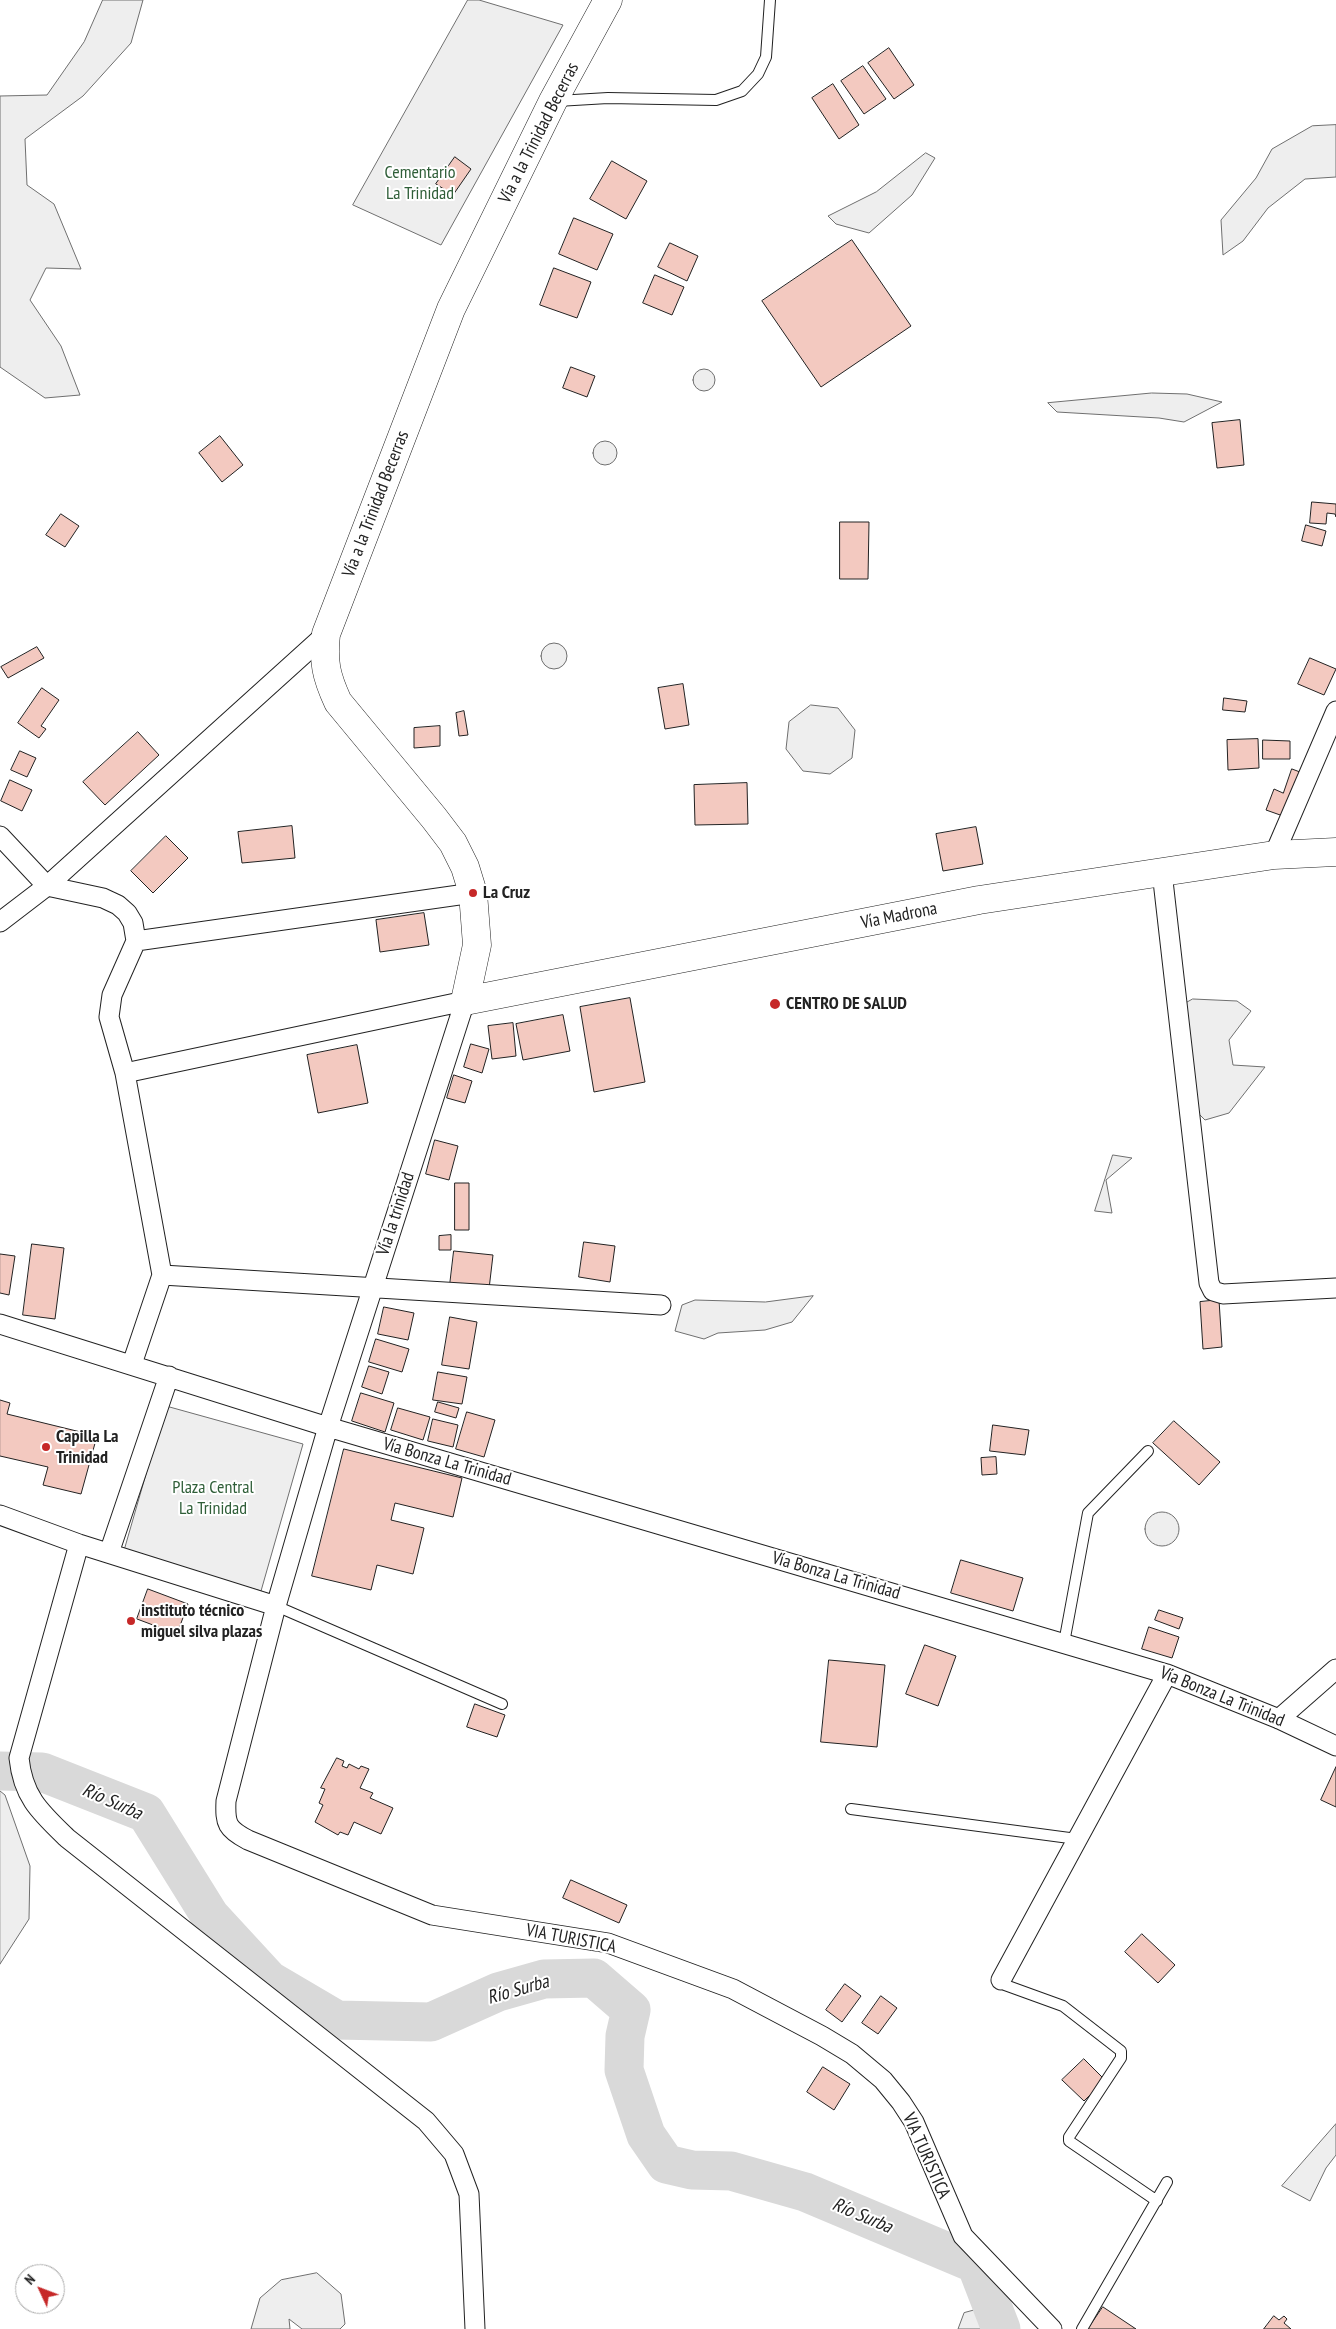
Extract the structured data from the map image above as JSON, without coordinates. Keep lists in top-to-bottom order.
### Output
{
  "streets": {
    "street": [
      "Vía a la Trinidad Becerras",
      "Vía Madrona",
      "Vía la trinidad",
      "Vía Bonza La Trinidad",
      "VIA TURISTICA"
    ]
  },
  "crossings": [
    ["Vía a la Trinidad Becerras", "Vía Madrona"],
    ["Vía a la Trinidad Becerras", "Vía la trinidad"],
    ["Vía Madrona", "Vía la trinidad"],
    ["Vía la trinidad", "Vía Bonza La Trinidad"],
    ["Vía la trinidad", "VIA TURISTICA"],
    ["Vía Bonza La Trinidad", "VIA TURISTICA"]
  ],
  "water": ["Río Surba"],
  "parks": ["Cementario La Trinidad", "Plaza Central La Trinidad"],
  "places": [
    "La Cruz",
    "CENTRO DE SALUD",
    "Capilla La Trinidad",
    "instituto técnico miguel silva plazas"
  ],
  "north": "top left"
}
